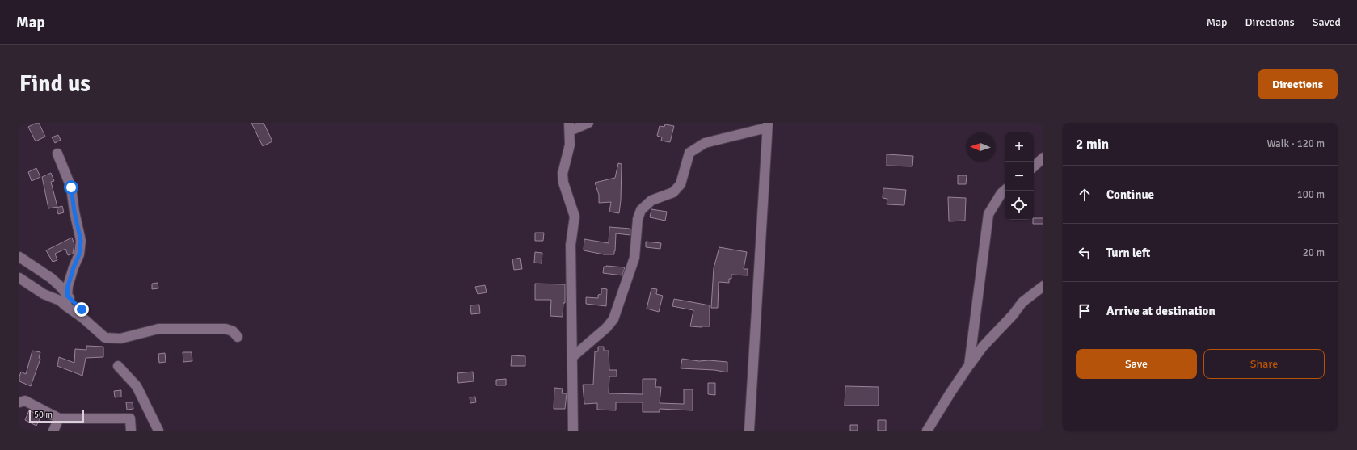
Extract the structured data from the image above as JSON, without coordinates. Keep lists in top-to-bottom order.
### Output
{
  "scale_bar": "50 m",
  "north": "left",
  "page": {
    "header": "Map",
    "nav": ["Map", "Directions", "Saved"],
    "buttons": [
      "Directions",
      ["Save", "Share"]
    ],
    "title": "Find us",
    "heading": ["2 min", "Walk · 120 m"],
    "map_buttons": ["+", "−"],
    "list": [
      ["Continue", "100 m"],
      ["Turn left", "20 m"],
      "Arrive at destination"
    ],
    "scale": "50 m"
  }
}
